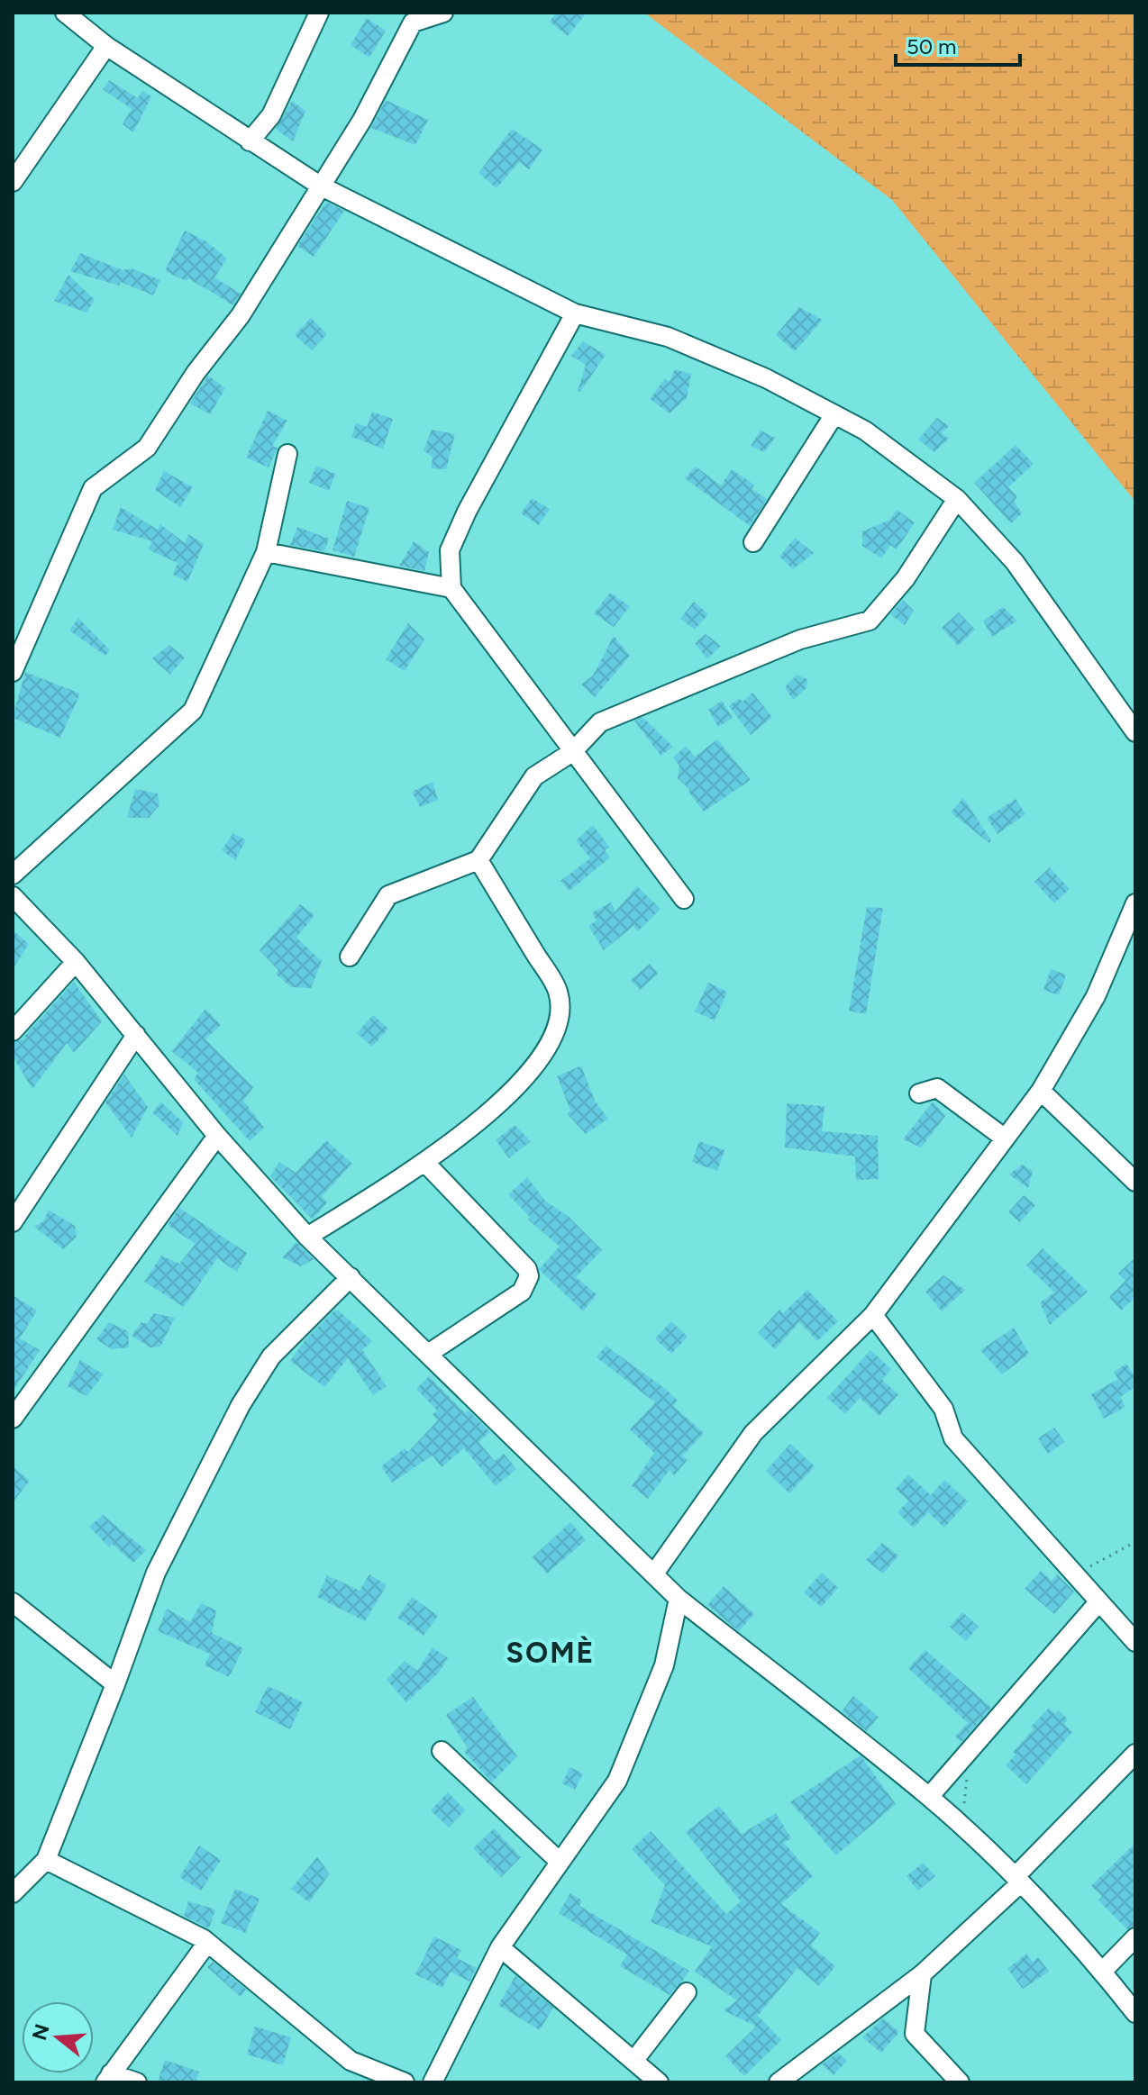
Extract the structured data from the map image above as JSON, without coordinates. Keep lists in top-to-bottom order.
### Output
{
  "districts": ["SOMÈ"],
  "scale_bar": "50 m",
  "north": "left"
}
